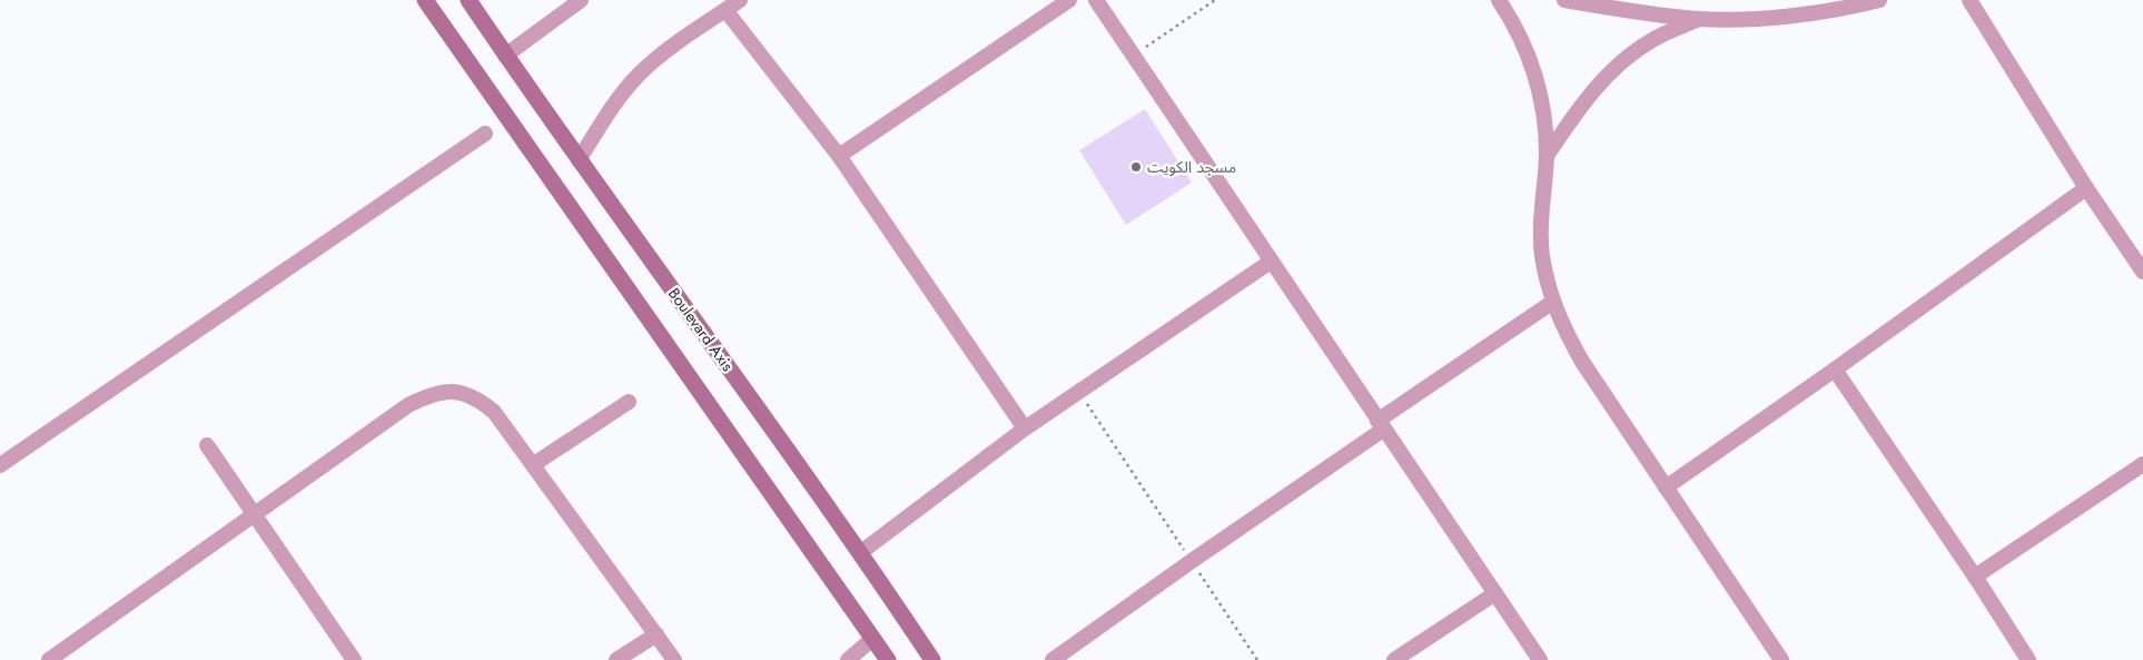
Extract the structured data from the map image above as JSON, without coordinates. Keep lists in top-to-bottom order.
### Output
{
  "streets": {
    "street": ["Boulevard Axis"]
  },
  "places": ["مسجد الكويت"]
}
